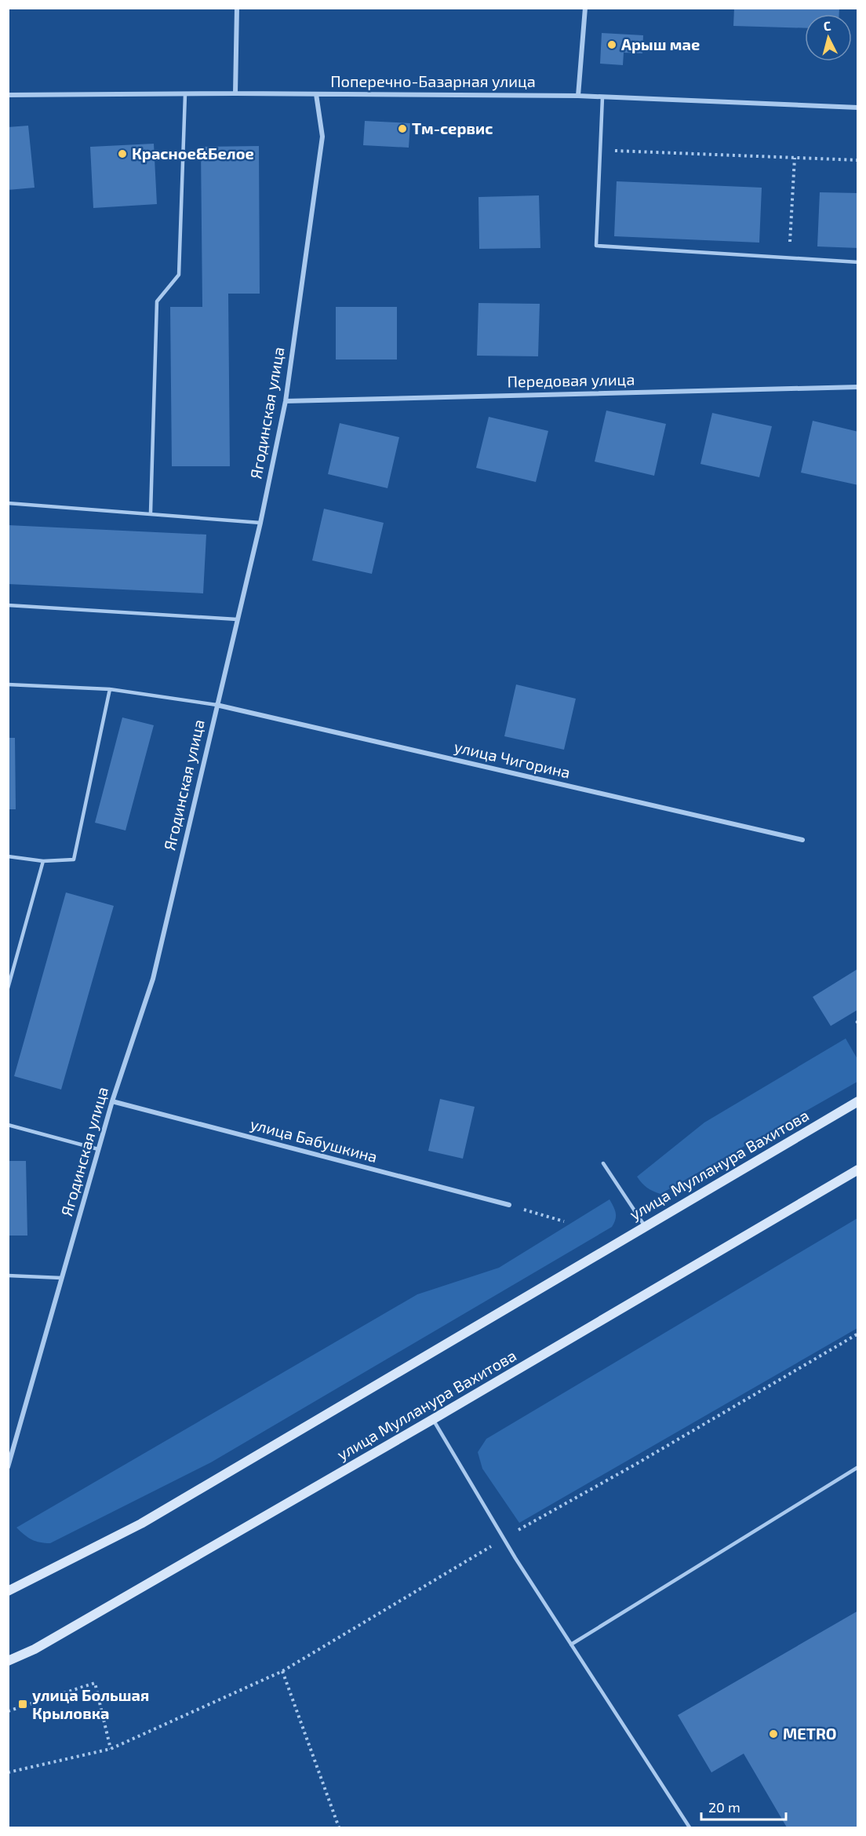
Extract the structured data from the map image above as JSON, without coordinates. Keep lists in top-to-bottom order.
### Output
{
  "streets": {
    "main road": ["улица Мулланура Вахитова"],
    "street": [
      "Поперечно-Базарная улица",
      "Передовая улица",
      "Ягодинская улица",
      "улица Чигорина",
      "улица Бабушкина"
    ]
  },
  "crossings": [
    ["Поперечно-Базарная улица", "Ягодинская улица"],
    ["Передовая улица", "Ягодинская улица"],
    ["Ягодинская улица", "улица Чигорина"],
    ["Ягодинская улица", "улица Бабушкина"]
  ],
  "places": {
    "other": [
      "Арыш мае",
      "Тм-сервис",
      "Красное&Белое",
      "METRO"
    ],
    "transit": ["улица Большая Крыловка"]
  },
  "scale_bar": "20 m",
  "north": "top"
}
